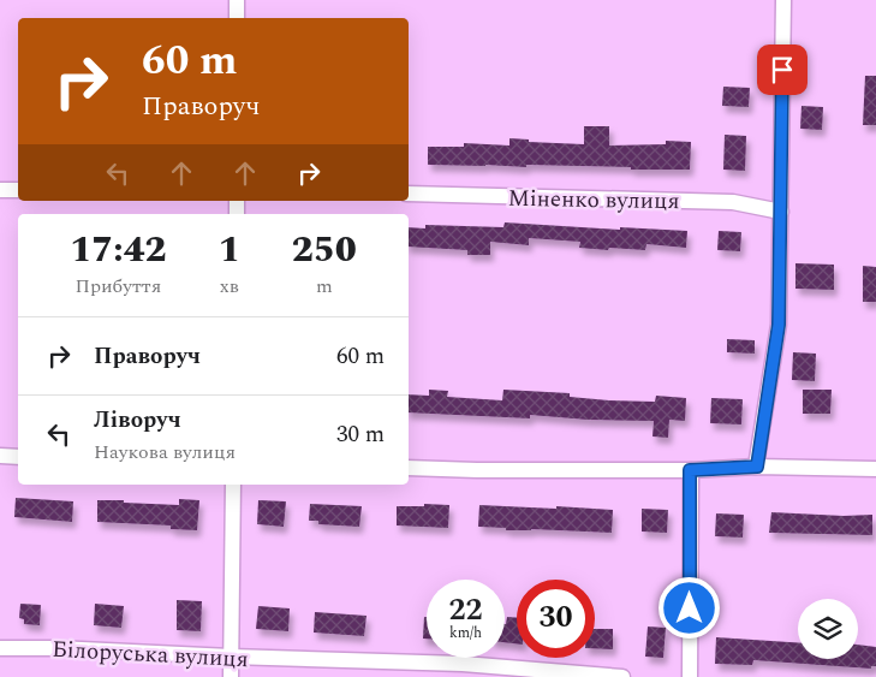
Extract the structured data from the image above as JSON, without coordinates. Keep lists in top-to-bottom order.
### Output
{
  "streets": {
    "street": ["Міненко вулиця", "Білоруська вулиця"]
  },
  "page": {
    "turn": ["60 m", "Праворуч"],
    "eta": [
      "17:42",
      "Прибуття",
      "1",
      "хв",
      "250",
      "m"
    ],
    "list": [
      {
        "name": "Праворуч",
        "value": "60 m"
      },
      {
        "name": "Ліворуч",
        "note": "Наукова вулиця",
        "value": "30 m"
      }
    ],
    "speed": "22 km/h",
    "limit": "30"
  }
}
